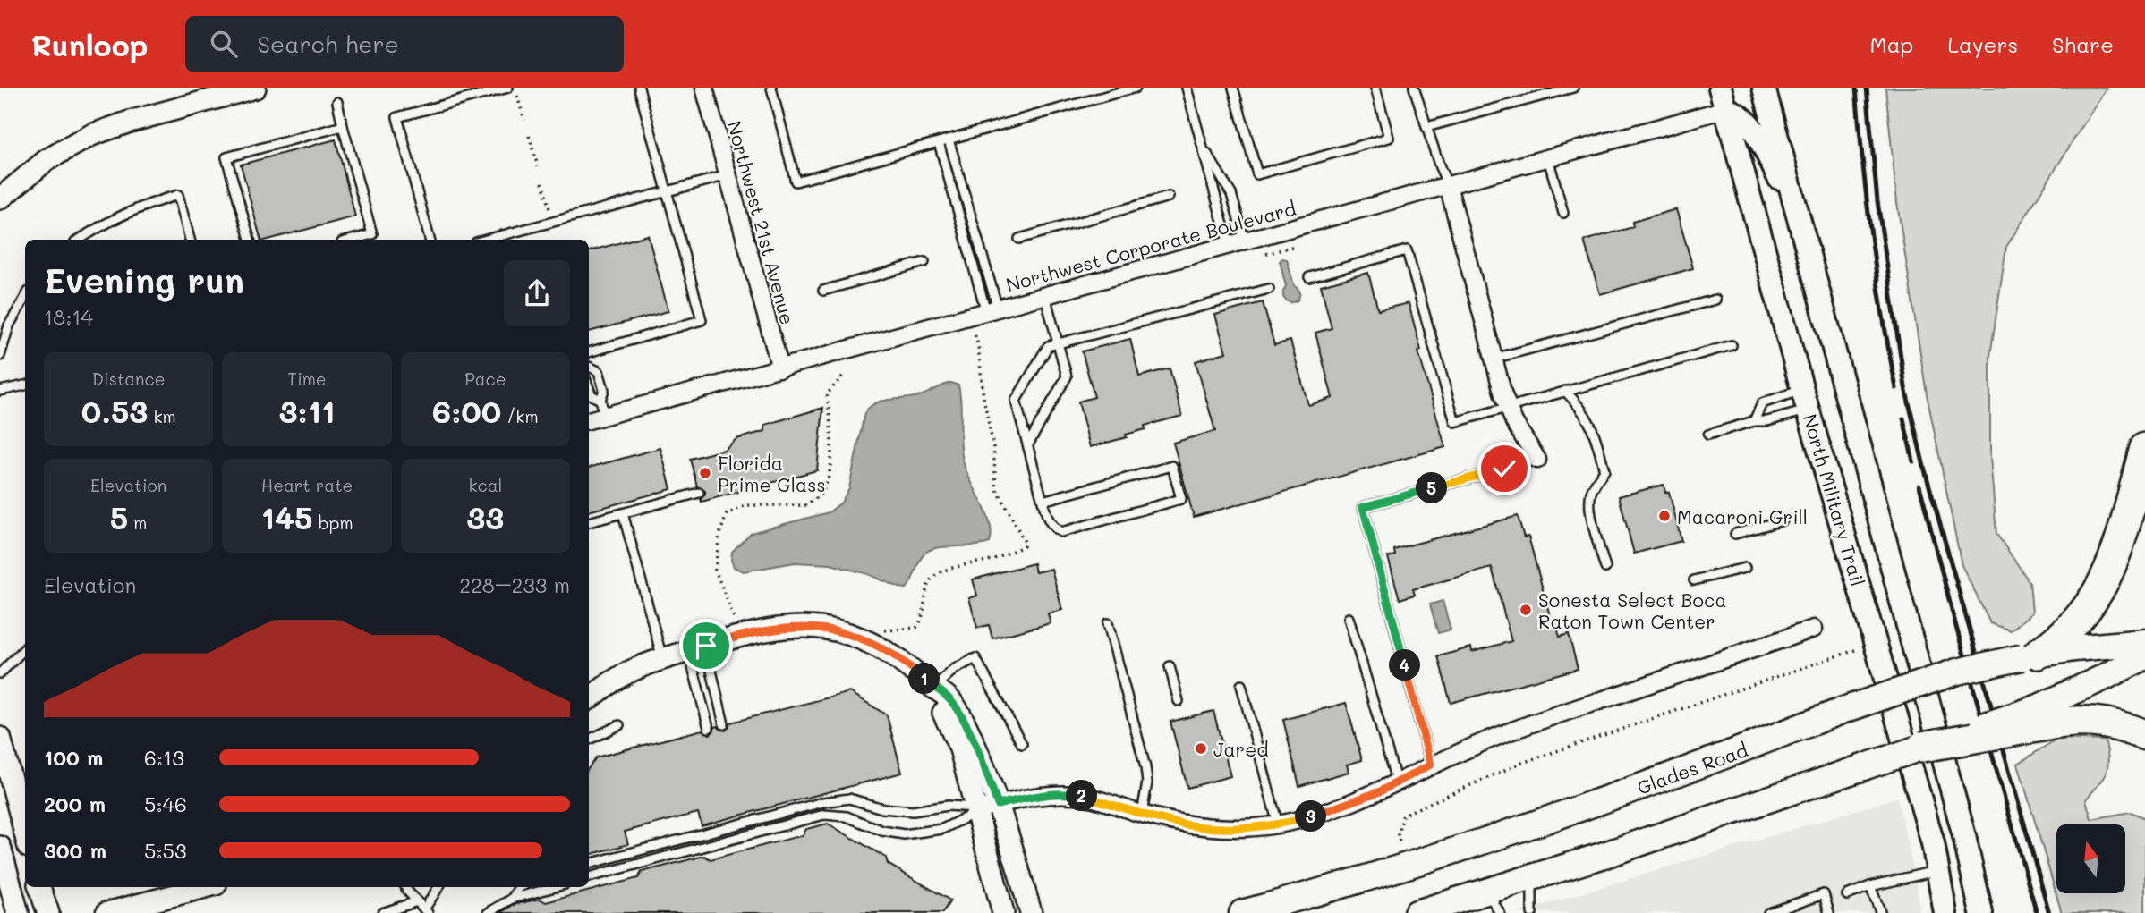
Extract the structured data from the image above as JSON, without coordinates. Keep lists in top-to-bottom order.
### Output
{
  "streets": {
    "main road": ["North Military Trail", "Glades Road"],
    "street": ["Northwest 21st Avenue", "Northwest Corporate Boulevard"]
  },
  "crossings": [
    ["Northwest 21st Avenue", "Northwest Corporate Boulevard"],
    ["Northwest Corporate Boulevard", "North Military Trail"]
  ],
  "places": [
    "Florida Prime Glass",
    "Macaroni Grill",
    "Sonesta Select Boca Raton Town Center",
    "Jared"
  ],
  "north": "top",
  "page": {
    "header": "Runloop",
    "search": "Search here",
    "nav": ["Map", "Layers", "Share"],
    "heading": ["Evening run", "18:14"],
    "stats": [
      ["Distance", "0.53 km"],
      ["Time", "3:11"],
      ["Pace", "6:00 /km"],
      ["Elevation", "5 m"],
      ["Heart rate", "145 bpm"],
      ["kcal", "33"]
    ],
    "pins": [
      "5",
      "4",
      "1",
      "2",
      "3"
    ],
    "chart": ["Elevation", "228–233 m"],
    "list": [
      {
        "name": "100 m",
        "note": "6:13"
      },
      {
        "name": "200 m",
        "note": "5:46"
      },
      {
        "name": "300 m",
        "note": "5:53"
      }
    ]
  }
}
